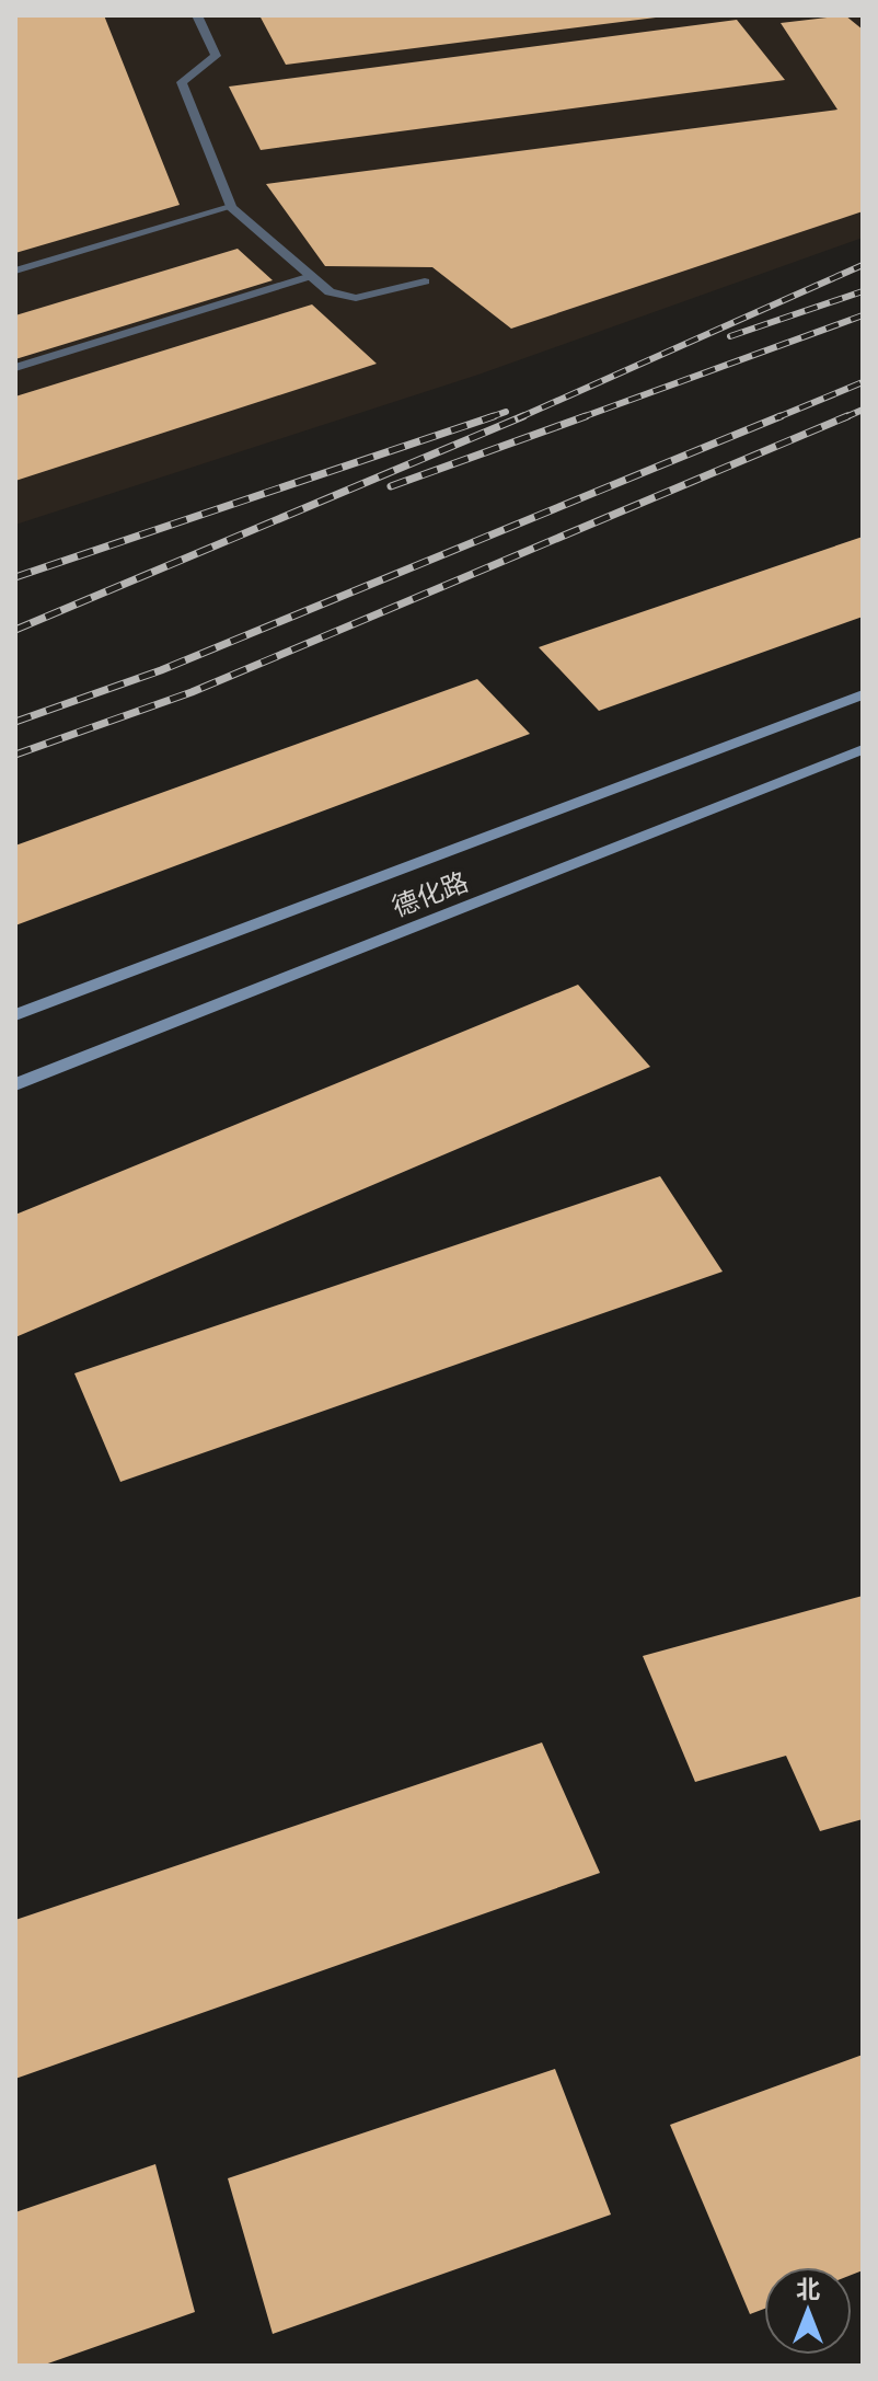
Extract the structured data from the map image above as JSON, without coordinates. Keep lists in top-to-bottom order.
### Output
{
  "streets": {
    "main road": ["德化路"]
  },
  "north": "top"
}
